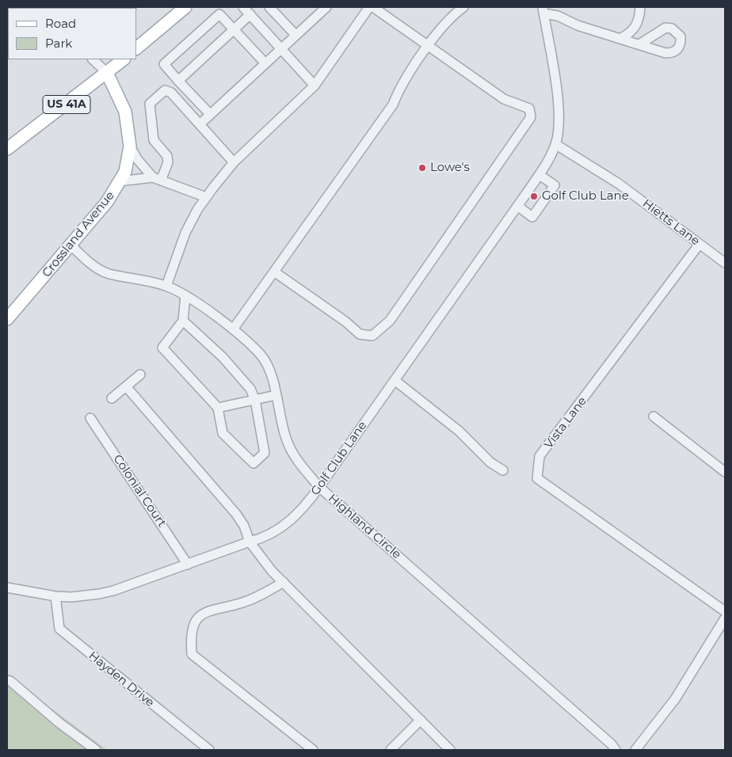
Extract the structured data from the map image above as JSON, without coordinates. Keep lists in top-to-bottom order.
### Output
{
  "streets": {
    "main road": ["US 41A", "Crossland Avenue"],
    "street": [
      "Hietts Lane",
      "Vista Lane",
      "Golf Club Lane",
      "Colonial Court",
      "Highland Circle",
      "Hayden Drive"
    ]
  },
  "crossings": [
    ["US 41A", "Crossland Avenue"],
    ["Hietts Lane", "Vista Lane"],
    ["Hietts Lane", "Golf Club Lane"],
    ["Crossland Avenue", "Highland Circle"],
    ["Golf Club Lane", "Colonial Court"],
    ["Golf Club Lane", "Highland Circle"],
    ["Golf Club Lane", "Hayden Drive"]
  ],
  "places": ["Lowe's", "Golf Club Lane"],
  "legend": ["Road", "Park"]
}
